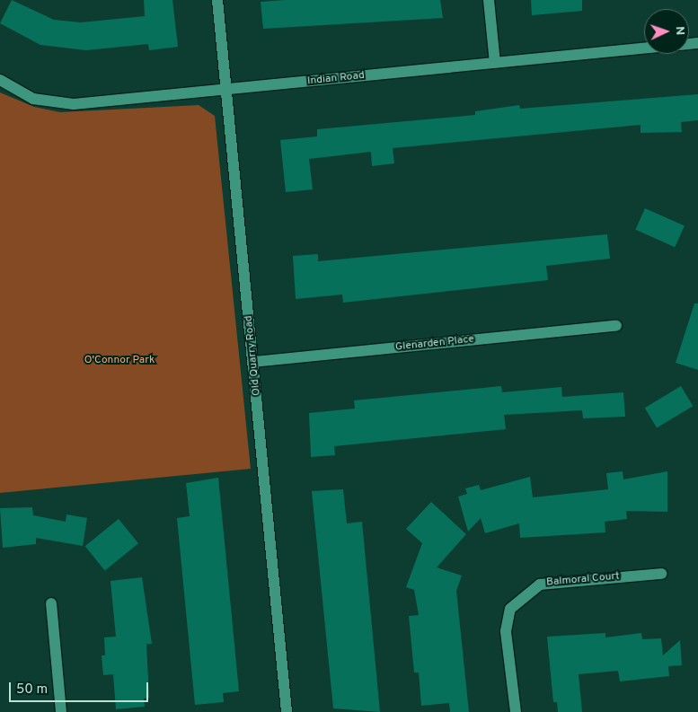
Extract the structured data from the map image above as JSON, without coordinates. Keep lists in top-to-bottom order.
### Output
{
  "streets": {
    "street": [
      "Indian Road",
      "Glenarden Place",
      "Old Quarry Road",
      "Balmoral Court"
    ]
  },
  "crossings": [
    ["Indian Road", "Old Quarry Road"],
    ["Glenarden Place", "Old Quarry Road"]
  ],
  "parks": ["O'Connor Park"],
  "scale_bar": "50 m",
  "north": "right"
}
